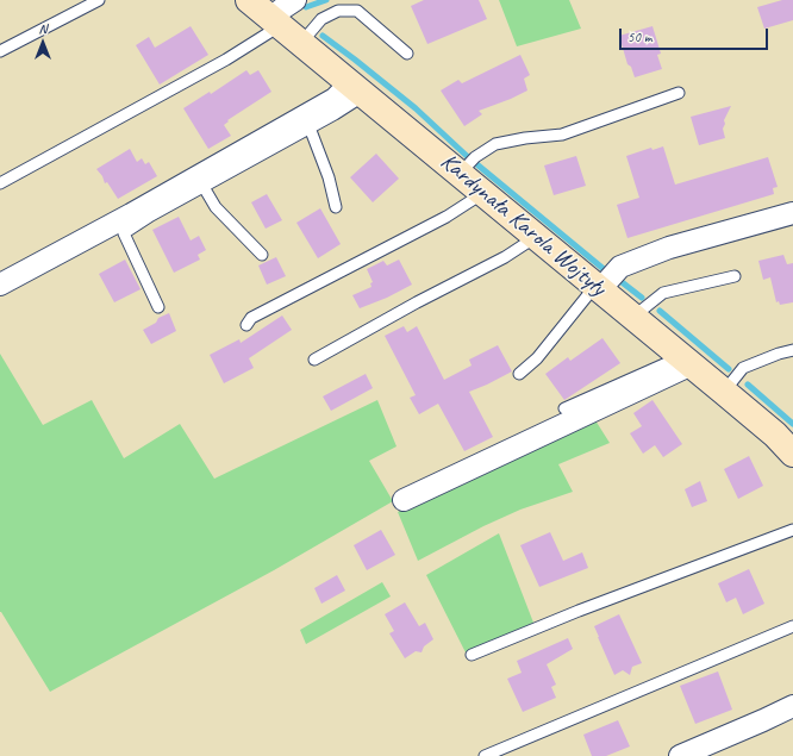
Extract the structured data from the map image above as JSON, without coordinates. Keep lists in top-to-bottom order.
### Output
{
  "streets": {
    "street": ["Kardynała Karola Wojtyły"]
  },
  "scale_bar": "50 m",
  "north": "top"
}
